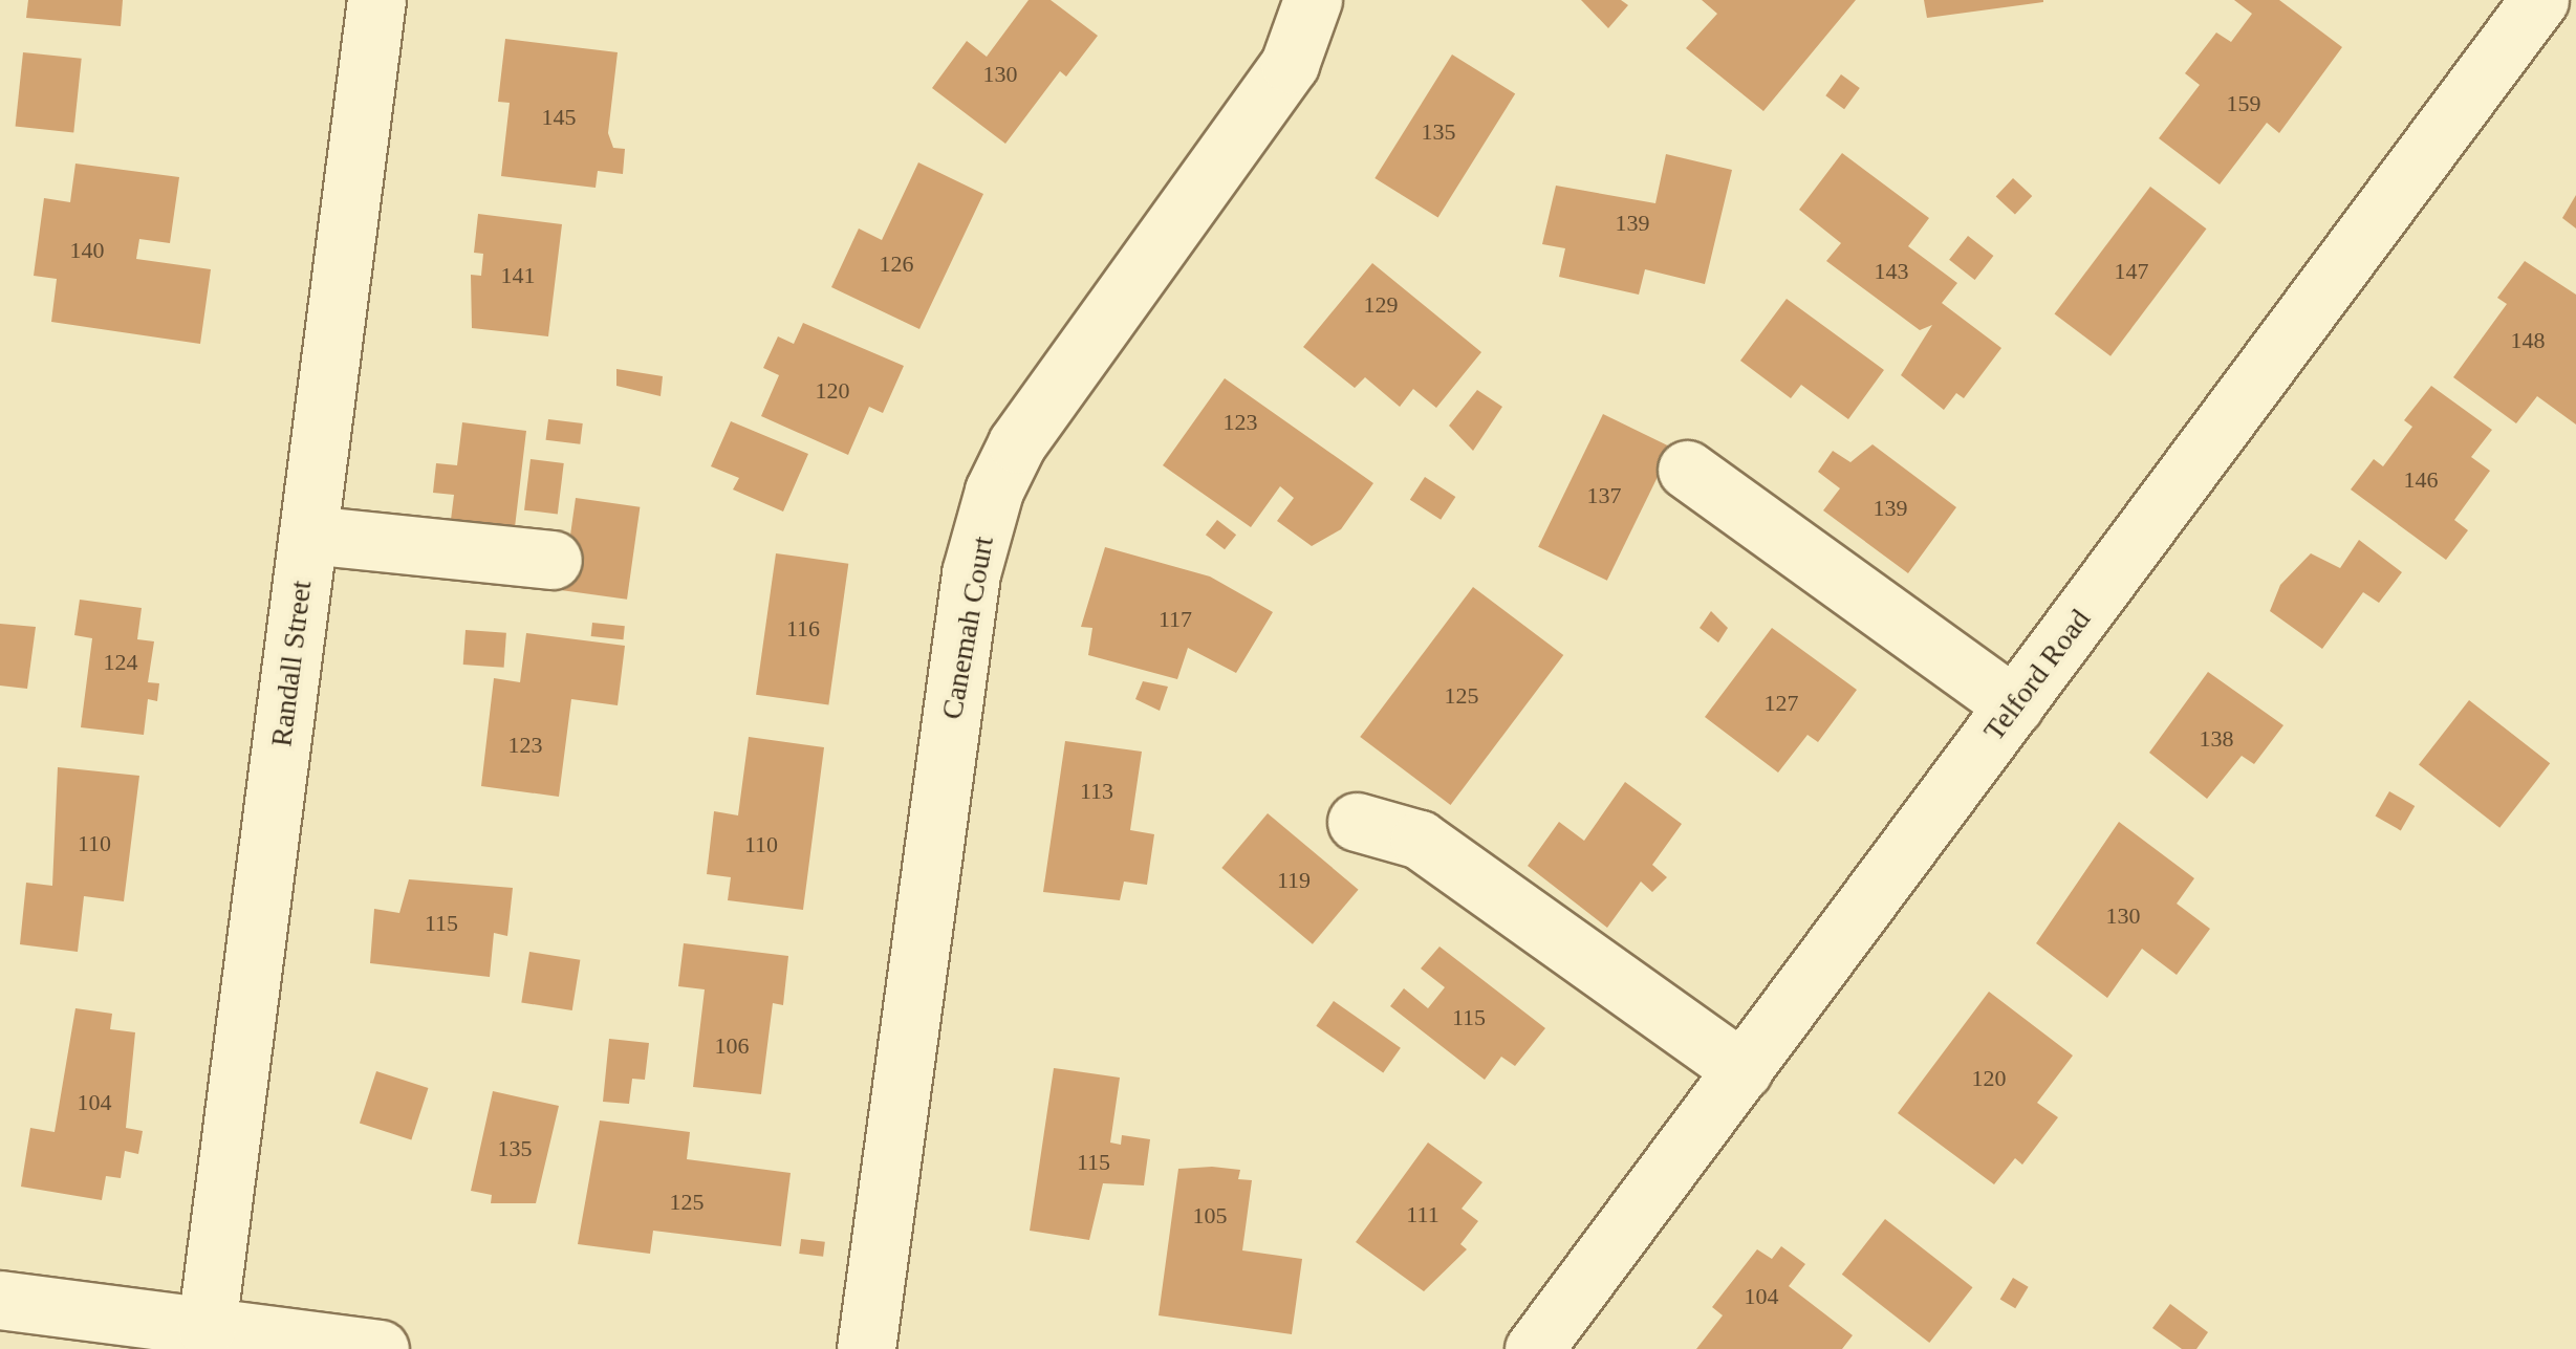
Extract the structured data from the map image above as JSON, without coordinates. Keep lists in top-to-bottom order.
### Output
{
  "streets": {
    "street": ["Canemah Court", "Randall Street", "Telford Road"]
  },
  "house_numbers": [
    "130",
    "159",
    "145",
    "135",
    "139",
    "140",
    "126",
    "143",
    "147",
    "141",
    "129",
    "148",
    "120",
    "123",
    "146",
    "137",
    "139",
    "117",
    "116",
    "124",
    "125",
    "127",
    "138",
    "123",
    "113",
    "110",
    "110",
    "119",
    "130",
    "115",
    "115",
    "106",
    "120",
    "104",
    "135",
    "115",
    "125",
    "111",
    "105",
    "104"
  ]
}
